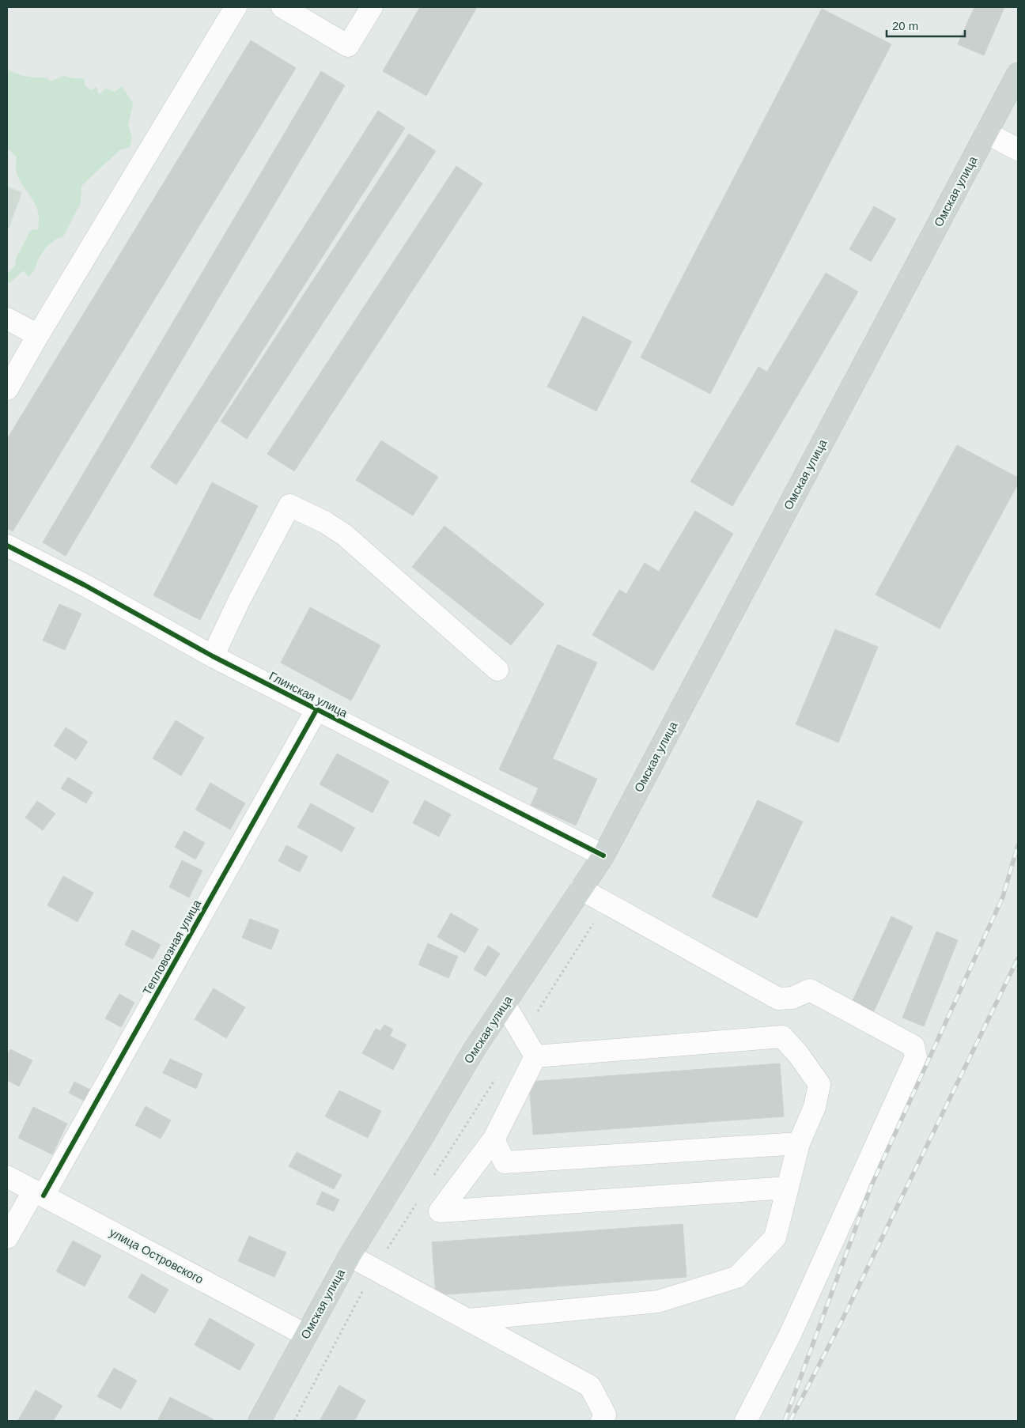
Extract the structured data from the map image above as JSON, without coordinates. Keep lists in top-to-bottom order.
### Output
{
  "streets": {
    "main road": ["Омская улица"],
    "street": ["Глинская улица", "Тепловозная улица", "улица Островского"]
  },
  "crossings": [
    ["Омская улица", "Глинская улица"],
    ["Омская улица", "улица Островского"],
    ["Глинская улица", "Тепловозная улица"],
    ["Тепловозная улица", "улица Островского"]
  ],
  "scale_bar": "20 m"
}
